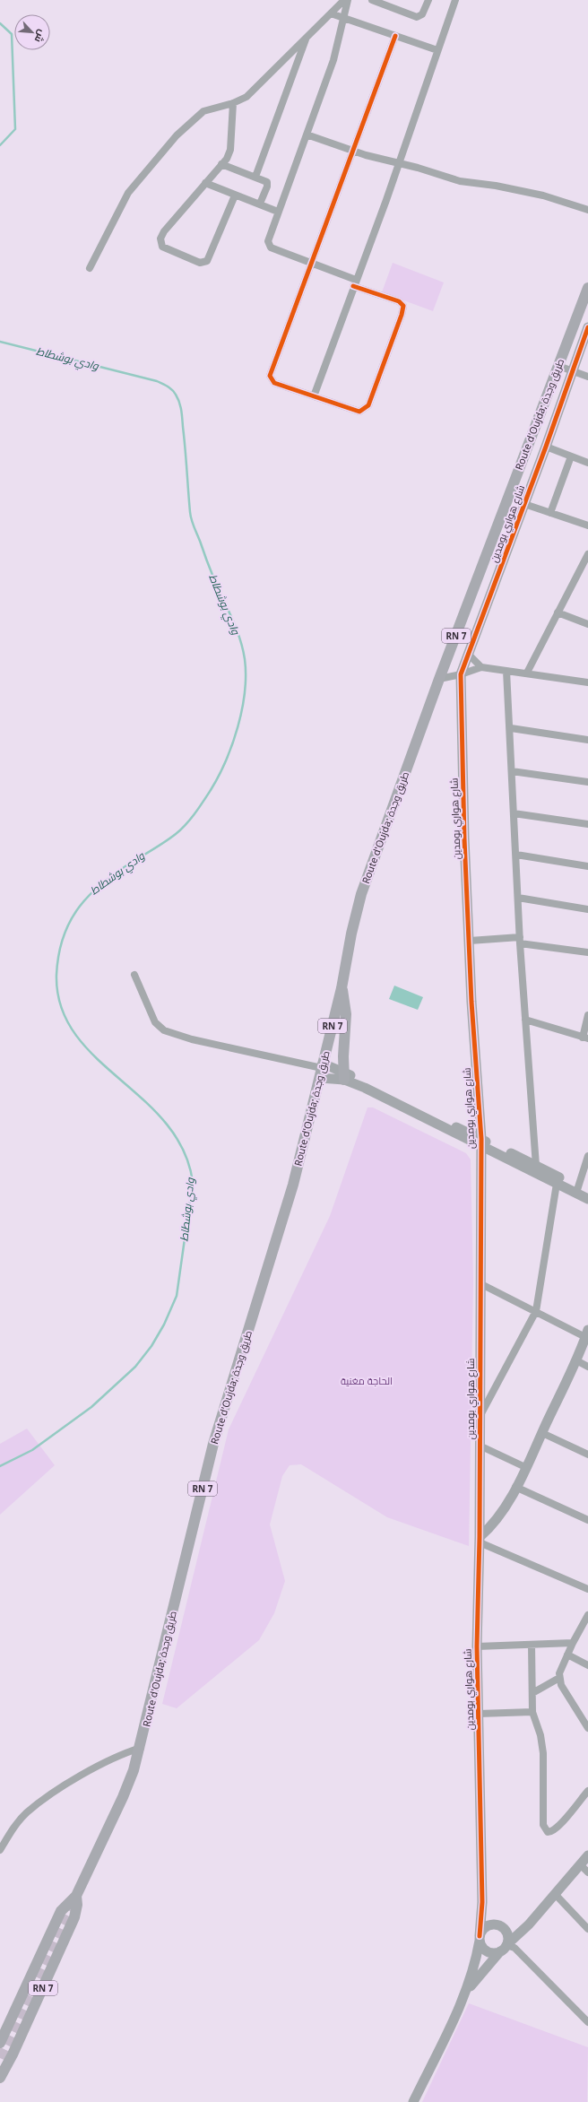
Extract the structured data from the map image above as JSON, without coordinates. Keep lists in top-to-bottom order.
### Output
{
  "streets": {
    "main road": ["Route d'Oujda; طريق وجدة", "RN 7"],
    "street": ["شارع هواري بومدين"]
  },
  "water": ["وادي بوشطاط"],
  "parks": ["الحاجة مغنية"],
  "north": "bottom right"
}
